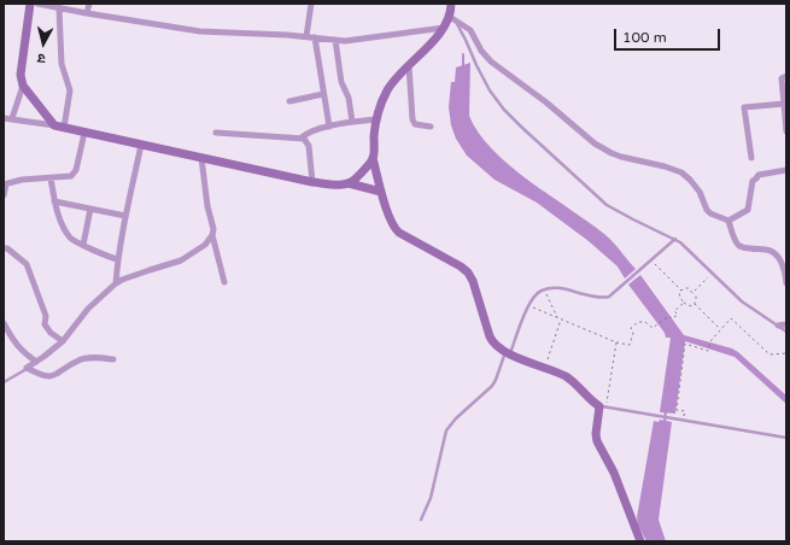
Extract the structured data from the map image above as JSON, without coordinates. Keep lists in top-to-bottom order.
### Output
{
  "scale_bar": "100 m",
  "north": "bottom"
}
